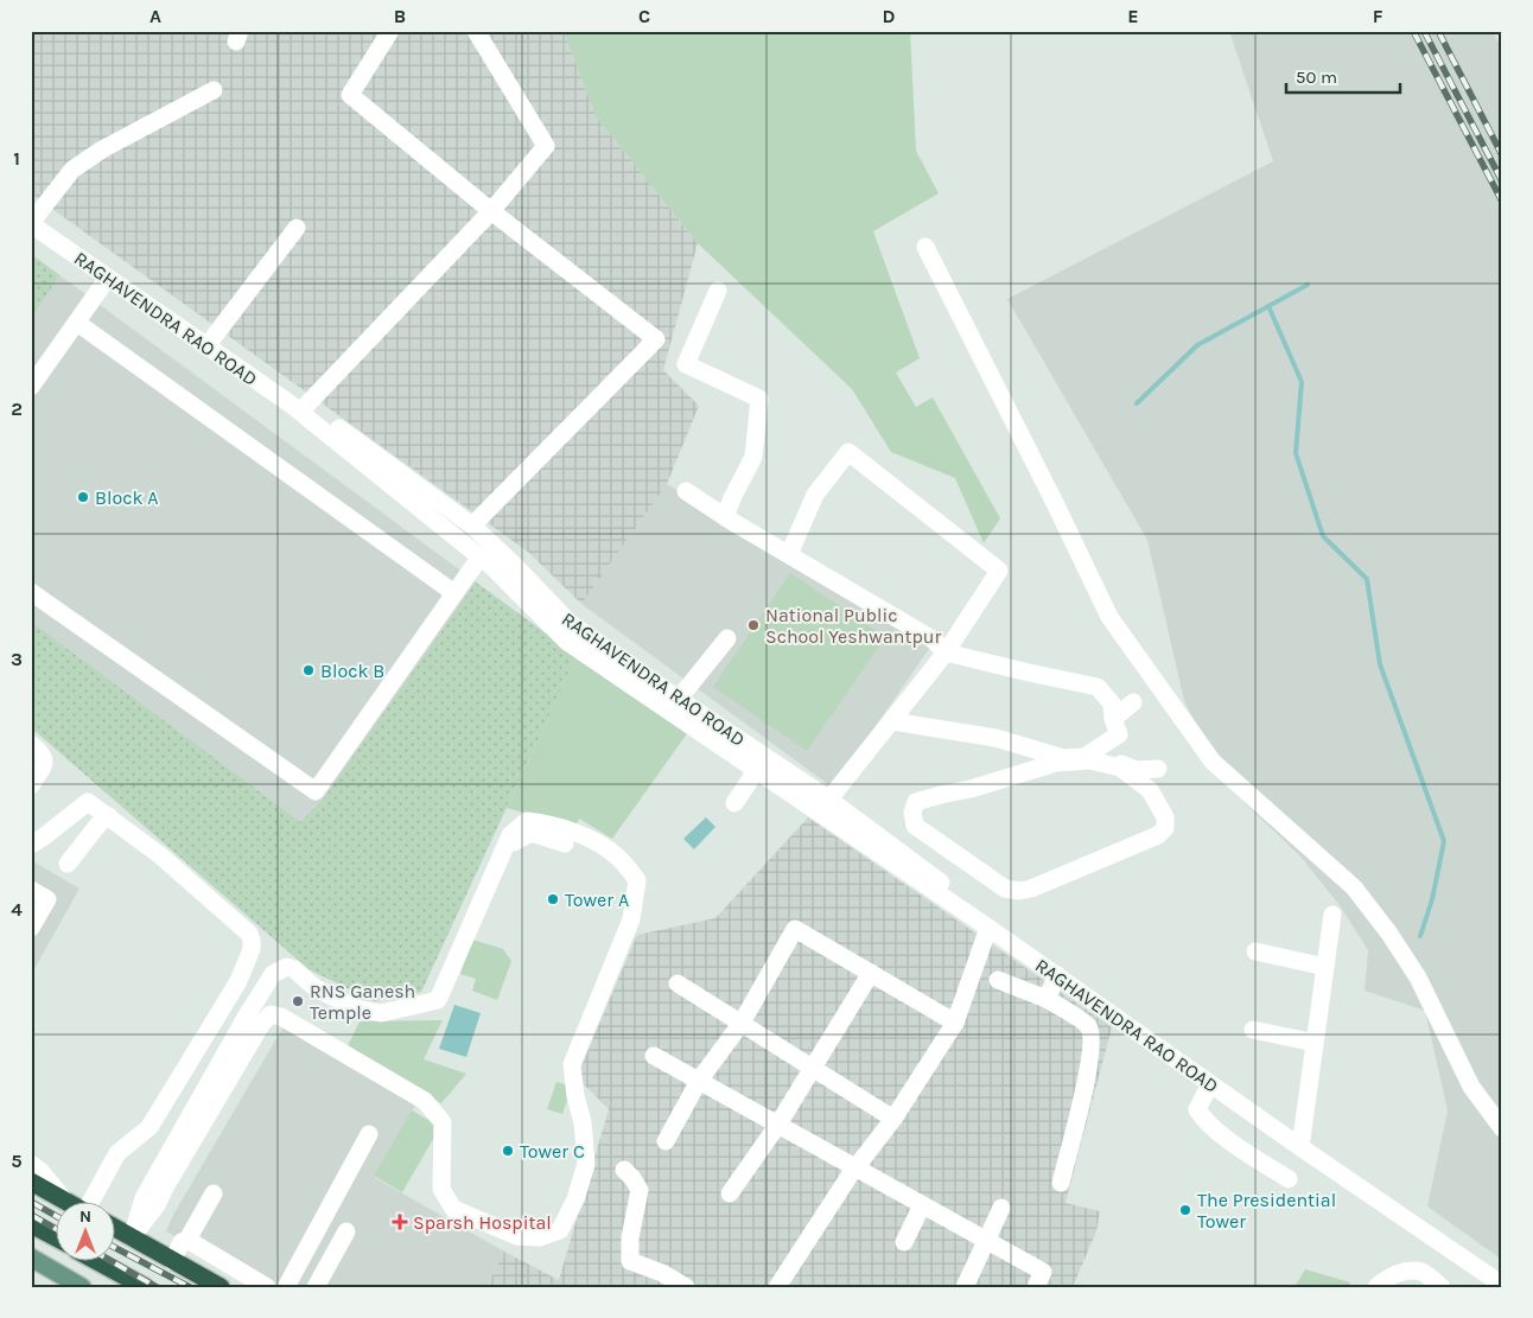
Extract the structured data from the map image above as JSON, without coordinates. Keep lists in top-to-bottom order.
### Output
{
  "streets": {
    "street": ["RAGHAVENDRA RAO ROAD"]
  },
  "places": {
    "other": [
      "Block A",
      "National Public School Yeshwantpur",
      "Block B",
      "Tower A",
      "RNS Ganesh Temple",
      "Tower C",
      "The Presidential Tower"
    ],
    "health": ["Sparsh Hospital"]
  },
  "scale_bar": "50 m",
  "north": "top",
  "grid": {
    "columns": [
      "A",
      "B",
      "C",
      "D",
      "E",
      "F"
    ],
    "rows": [
      "1",
      "2",
      "3",
      "4",
      "5"
    ]
  }
}
